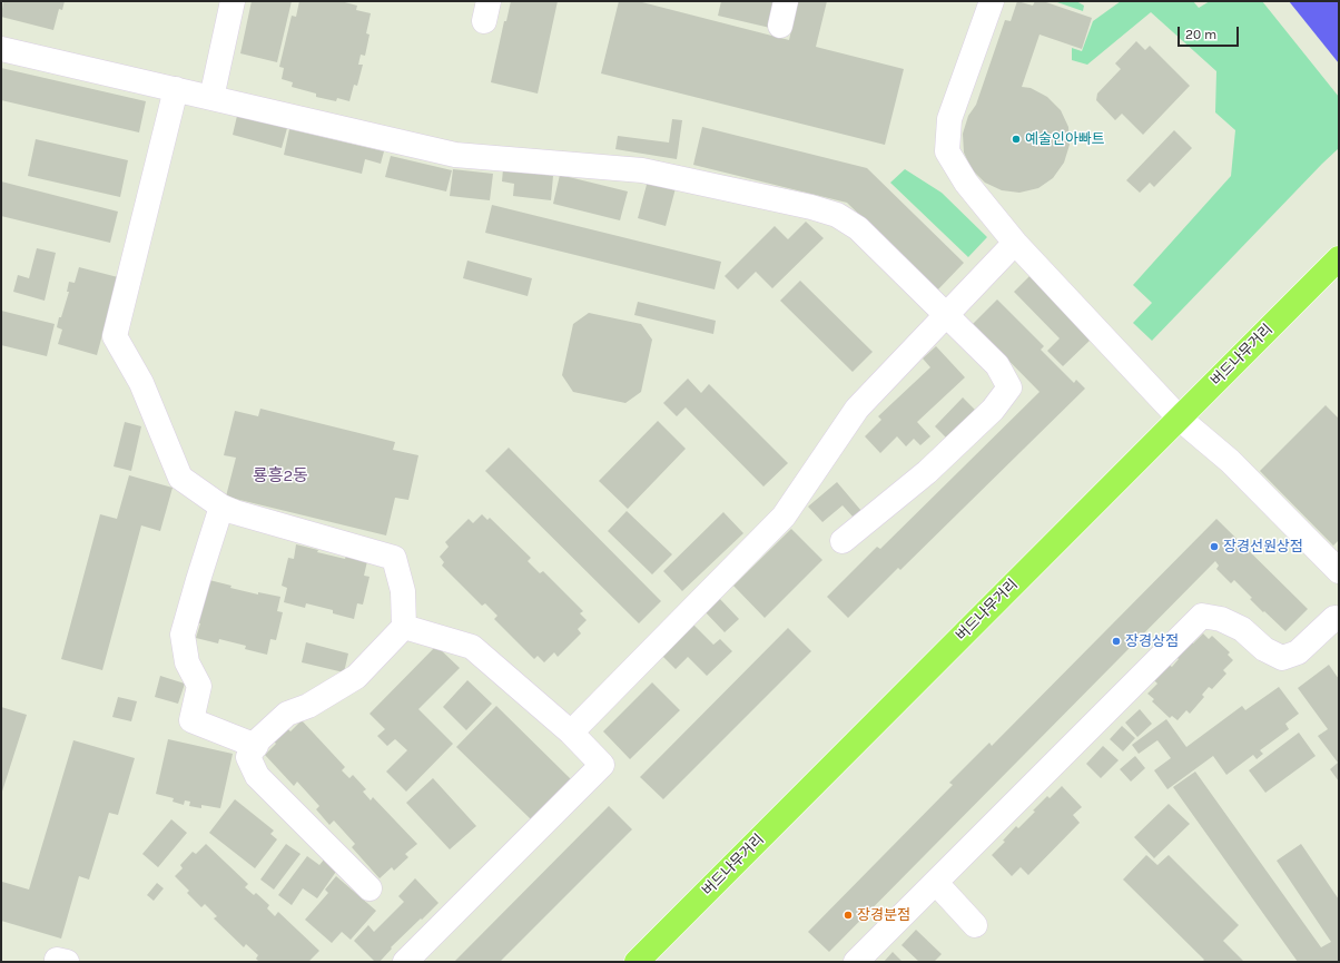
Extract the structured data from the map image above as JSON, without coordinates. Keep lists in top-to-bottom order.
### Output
{
  "streets": {
    "main road": ["버드나무거리"]
  },
  "districts": ["룡흥2동"],
  "places": [
    "예술인아빠트",
    "장경선원상점",
    "장경상점",
    "장경분점"
  ],
  "scale_bar": "20 m"
}
